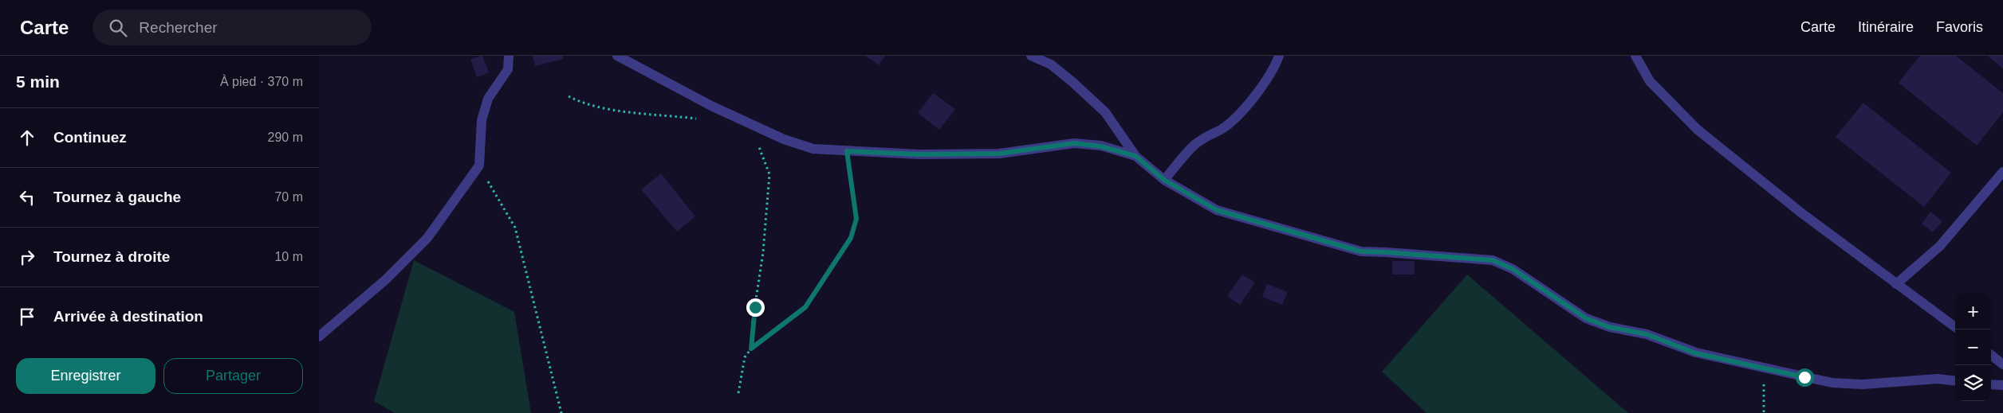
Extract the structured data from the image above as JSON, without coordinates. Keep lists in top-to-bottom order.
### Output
{
  "page": {
    "header": "Carte",
    "search": "Rechercher",
    "nav": ["Carte", "Itinéraire", "Favoris"],
    "heading": ["5 min", "À pied · 370 m"],
    "list": [
      ["Continuez", "290 m"],
      ["Tournez à gauche", "70 m"],
      ["Tournez à droite", "10 m"],
      "Arrivée à destination"
    ],
    "map_buttons": ["+", "−"],
    "buttons": ["Enregistrer", "Partager"]
  }
}
